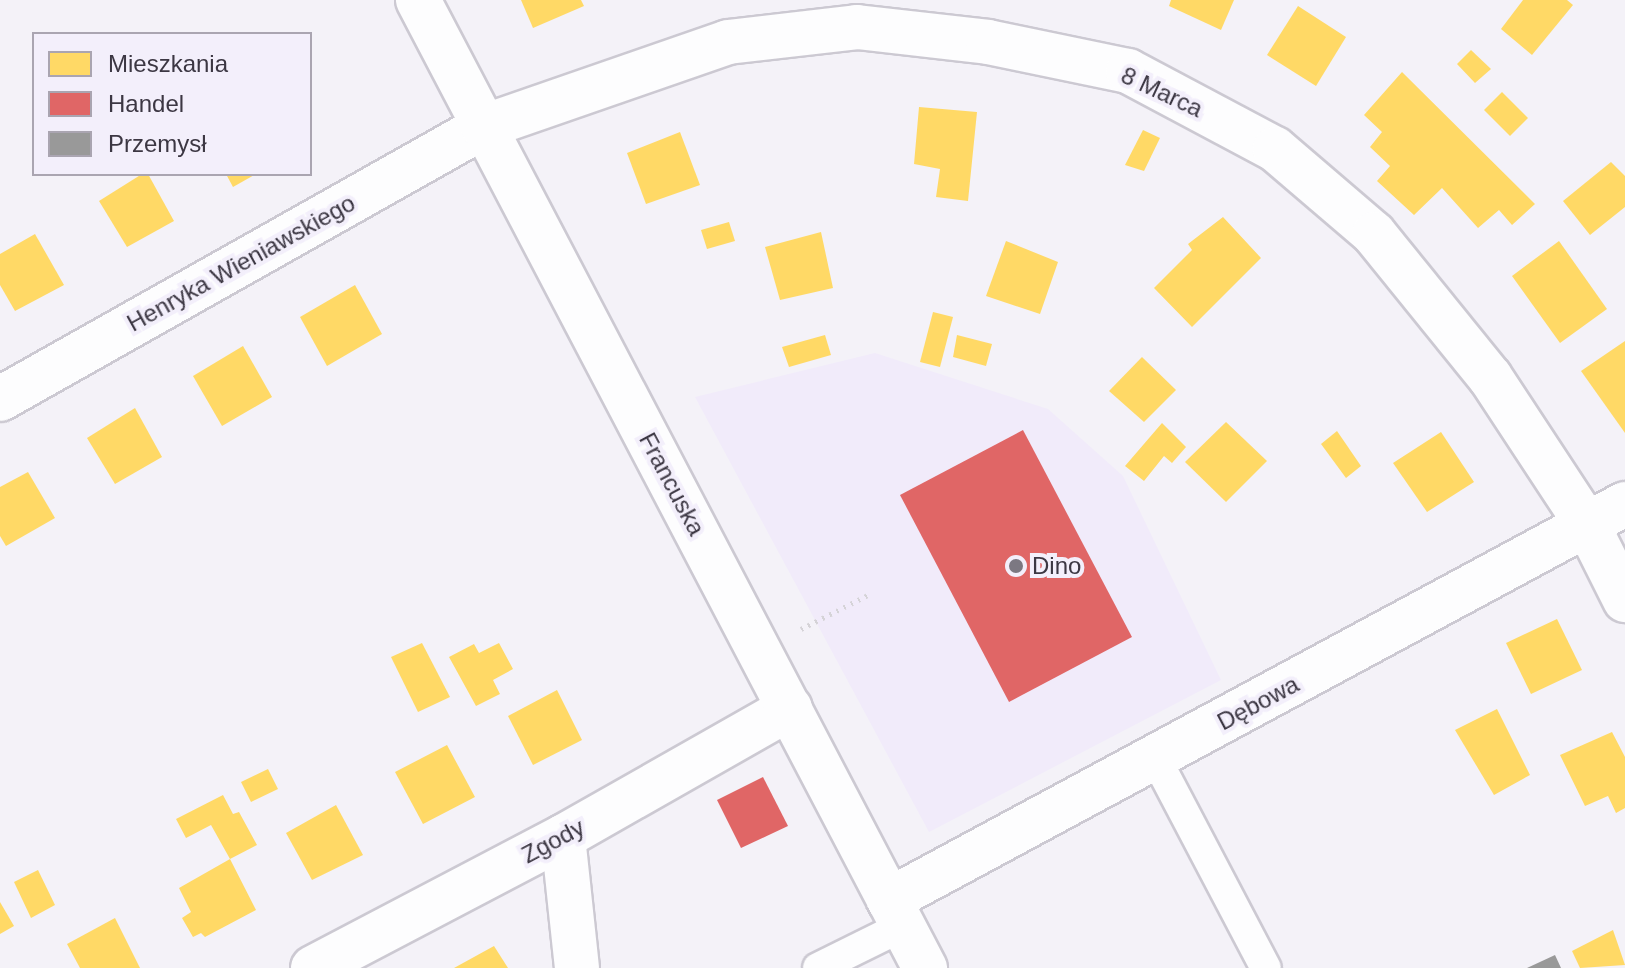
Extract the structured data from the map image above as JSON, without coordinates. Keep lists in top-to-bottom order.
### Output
{
  "streets": {
    "street": [
      "8 Marca",
      "Henryka Wieniawskiego",
      "Francuska",
      "Dębowa",
      "Zgody"
    ]
  },
  "crossings": [
    ["8 Marca", "Henryka Wieniawskiego"],
    ["8 Marca", "Francuska"],
    ["8 Marca", "Dębowa"],
    ["Henryka Wieniawskiego", "Francuska"],
    ["Francuska", "Dębowa"],
    ["Francuska", "Zgody"]
  ],
  "places": ["Dino"],
  "legend": ["Mieszkania", "Handel", "Przemysł"]
}
